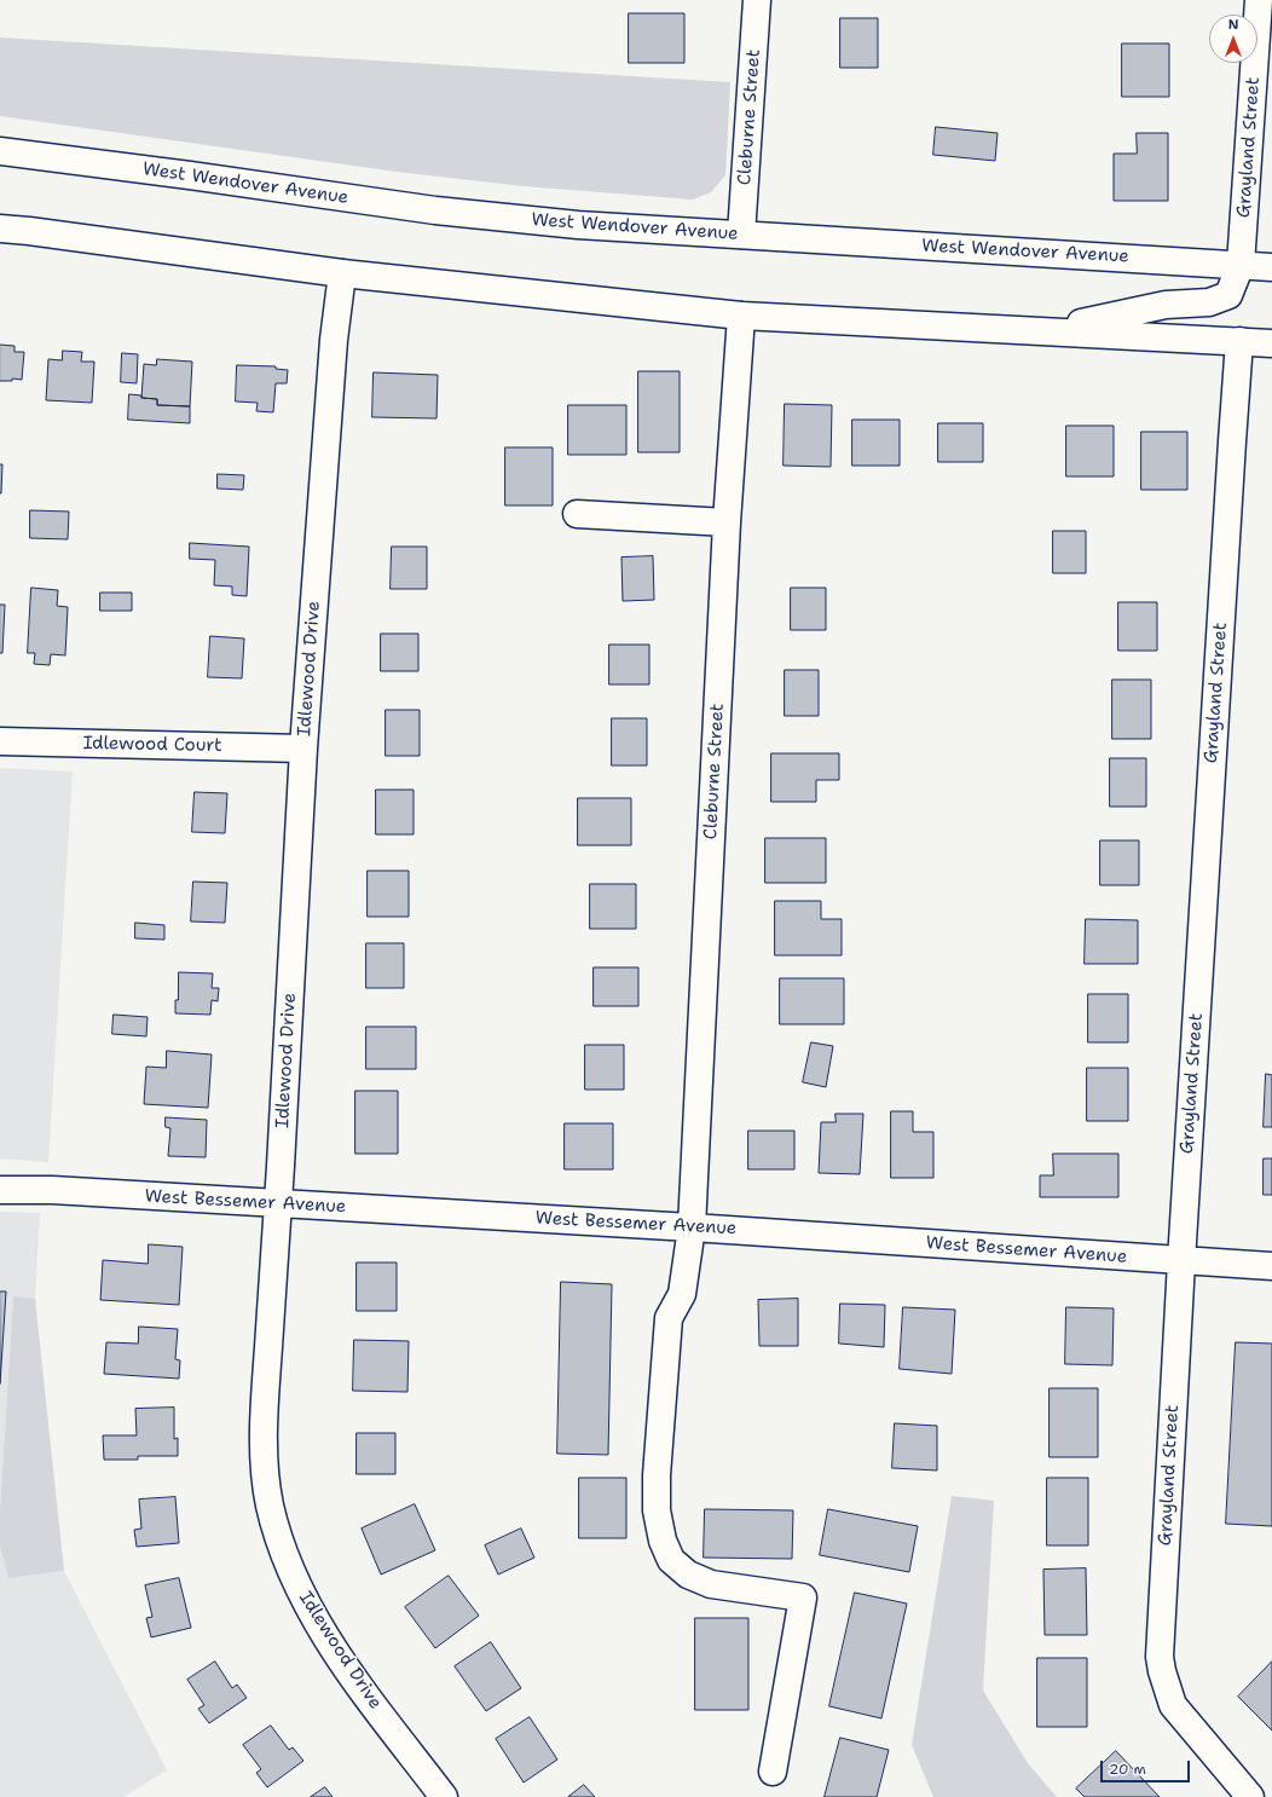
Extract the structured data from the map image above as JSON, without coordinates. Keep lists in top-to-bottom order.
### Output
{
  "streets": {
    "main road": [
      "Cleburne Street",
      "Grayland Street",
      "West Wendover Avenue",
      "Idlewood Drive",
      "Idlewood Court",
      "West Bessemer Avenue"
    ]
  },
  "crossings": [
    ["Cleburne Street", "West Wendover Avenue"],
    ["Cleburne Street", "West Bessemer Avenue"],
    ["Grayland Street", "West Wendover Avenue"],
    ["Grayland Street", "West Bessemer Avenue"],
    ["Idlewood Drive", "Idlewood Court"],
    ["Idlewood Drive", "West Bessemer Avenue"]
  ],
  "scale_bar": "20 m",
  "north": "top"
}
